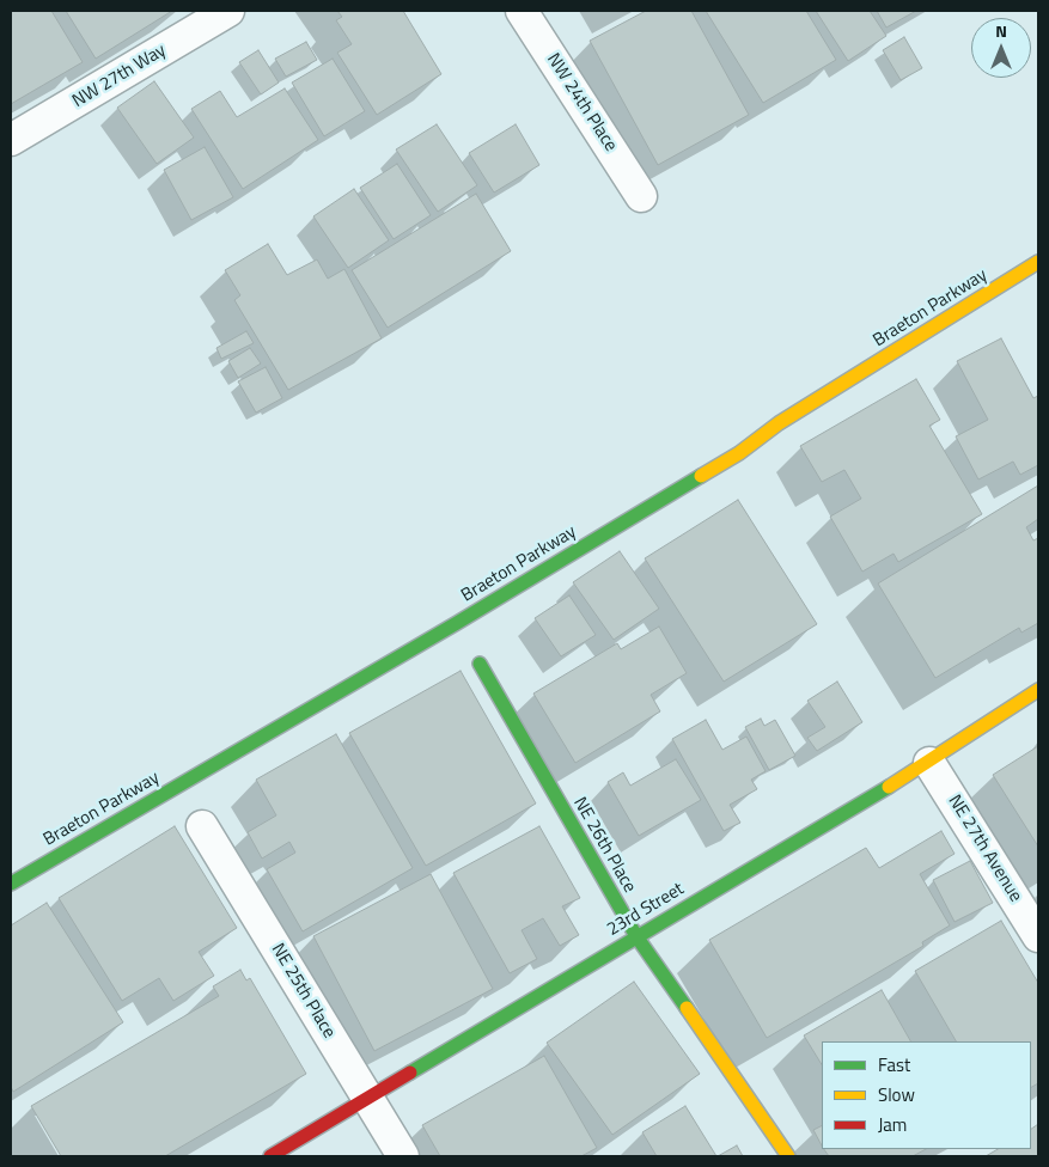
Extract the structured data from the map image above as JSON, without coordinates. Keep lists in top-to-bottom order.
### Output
{
  "streets": {
    "street": [
      "NW 27th Way",
      "NW 24th Place",
      "Braeton Parkway",
      "NE 26th Place",
      "NE 27th Avenue",
      "23rd Street",
      "NE 25th Place"
    ]
  },
  "crossings": [
    ["NE 26th Place", "23rd Street"],
    ["NE 27th Avenue", "23rd Street"],
    ["23rd Street", "NE 25th Place"]
  ],
  "legend": ["Fast", "Slow", "Jam"],
  "north": "top"
}
